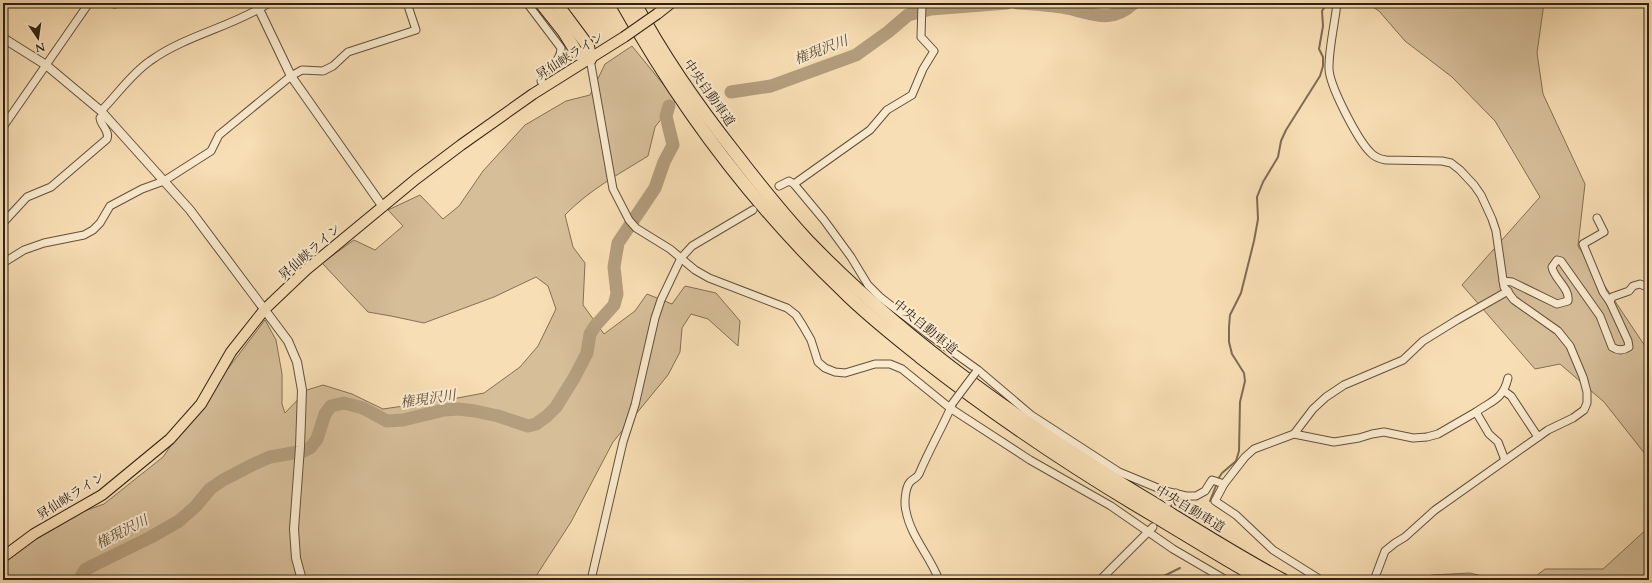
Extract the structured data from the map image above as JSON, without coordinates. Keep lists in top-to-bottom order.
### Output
{
  "streets": {
    "highway": ["中央自動車道"],
    "main road": ["昇仙峡ライン"]
  },
  "water": ["権現沢川"],
  "north": "bottom"
}
